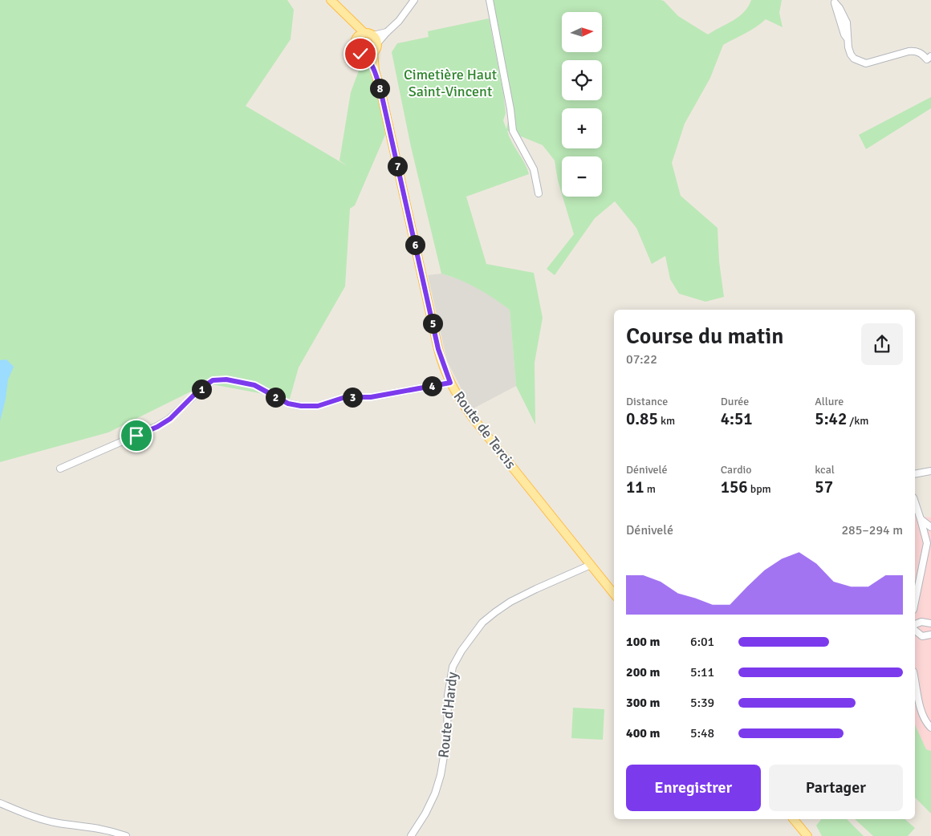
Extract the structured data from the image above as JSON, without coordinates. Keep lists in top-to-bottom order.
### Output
{
  "streets": {
    "main road": ["Route de Tercis"],
    "street": ["Route d'Hardy"]
  },
  "crossings": [
    ["Route de Tercis", "Route d'Hardy"]
  ],
  "parks": ["Cimetière Haut Saint-Vincent"],
  "north": "right",
  "page": {
    "map_buttons": ["+", "−"],
    "pins": [
      "8",
      "7",
      "6",
      "5",
      "4",
      "1",
      "2",
      "3"
    ],
    "heading": ["Course du matin", "07:22"],
    "stats": [
      ["Distance", "0.85 km"],
      ["Durée", "4:51"],
      ["Allure", "5:42 /km"],
      ["Dénivelé", "11 m"],
      ["Cardio", "156 bpm"],
      ["kcal", "57"]
    ],
    "chart": ["Dénivelé", "285–294 m"],
    "list": [
      {
        "name": "100 m",
        "note": "6:01"
      },
      {
        "name": "200 m",
        "note": "5:11"
      },
      {
        "name": "300 m",
        "note": "5:39"
      },
      {
        "name": "400 m",
        "note": "5:48"
      }
    ],
    "buttons": ["Enregistrer", "Partager"]
  }
}
